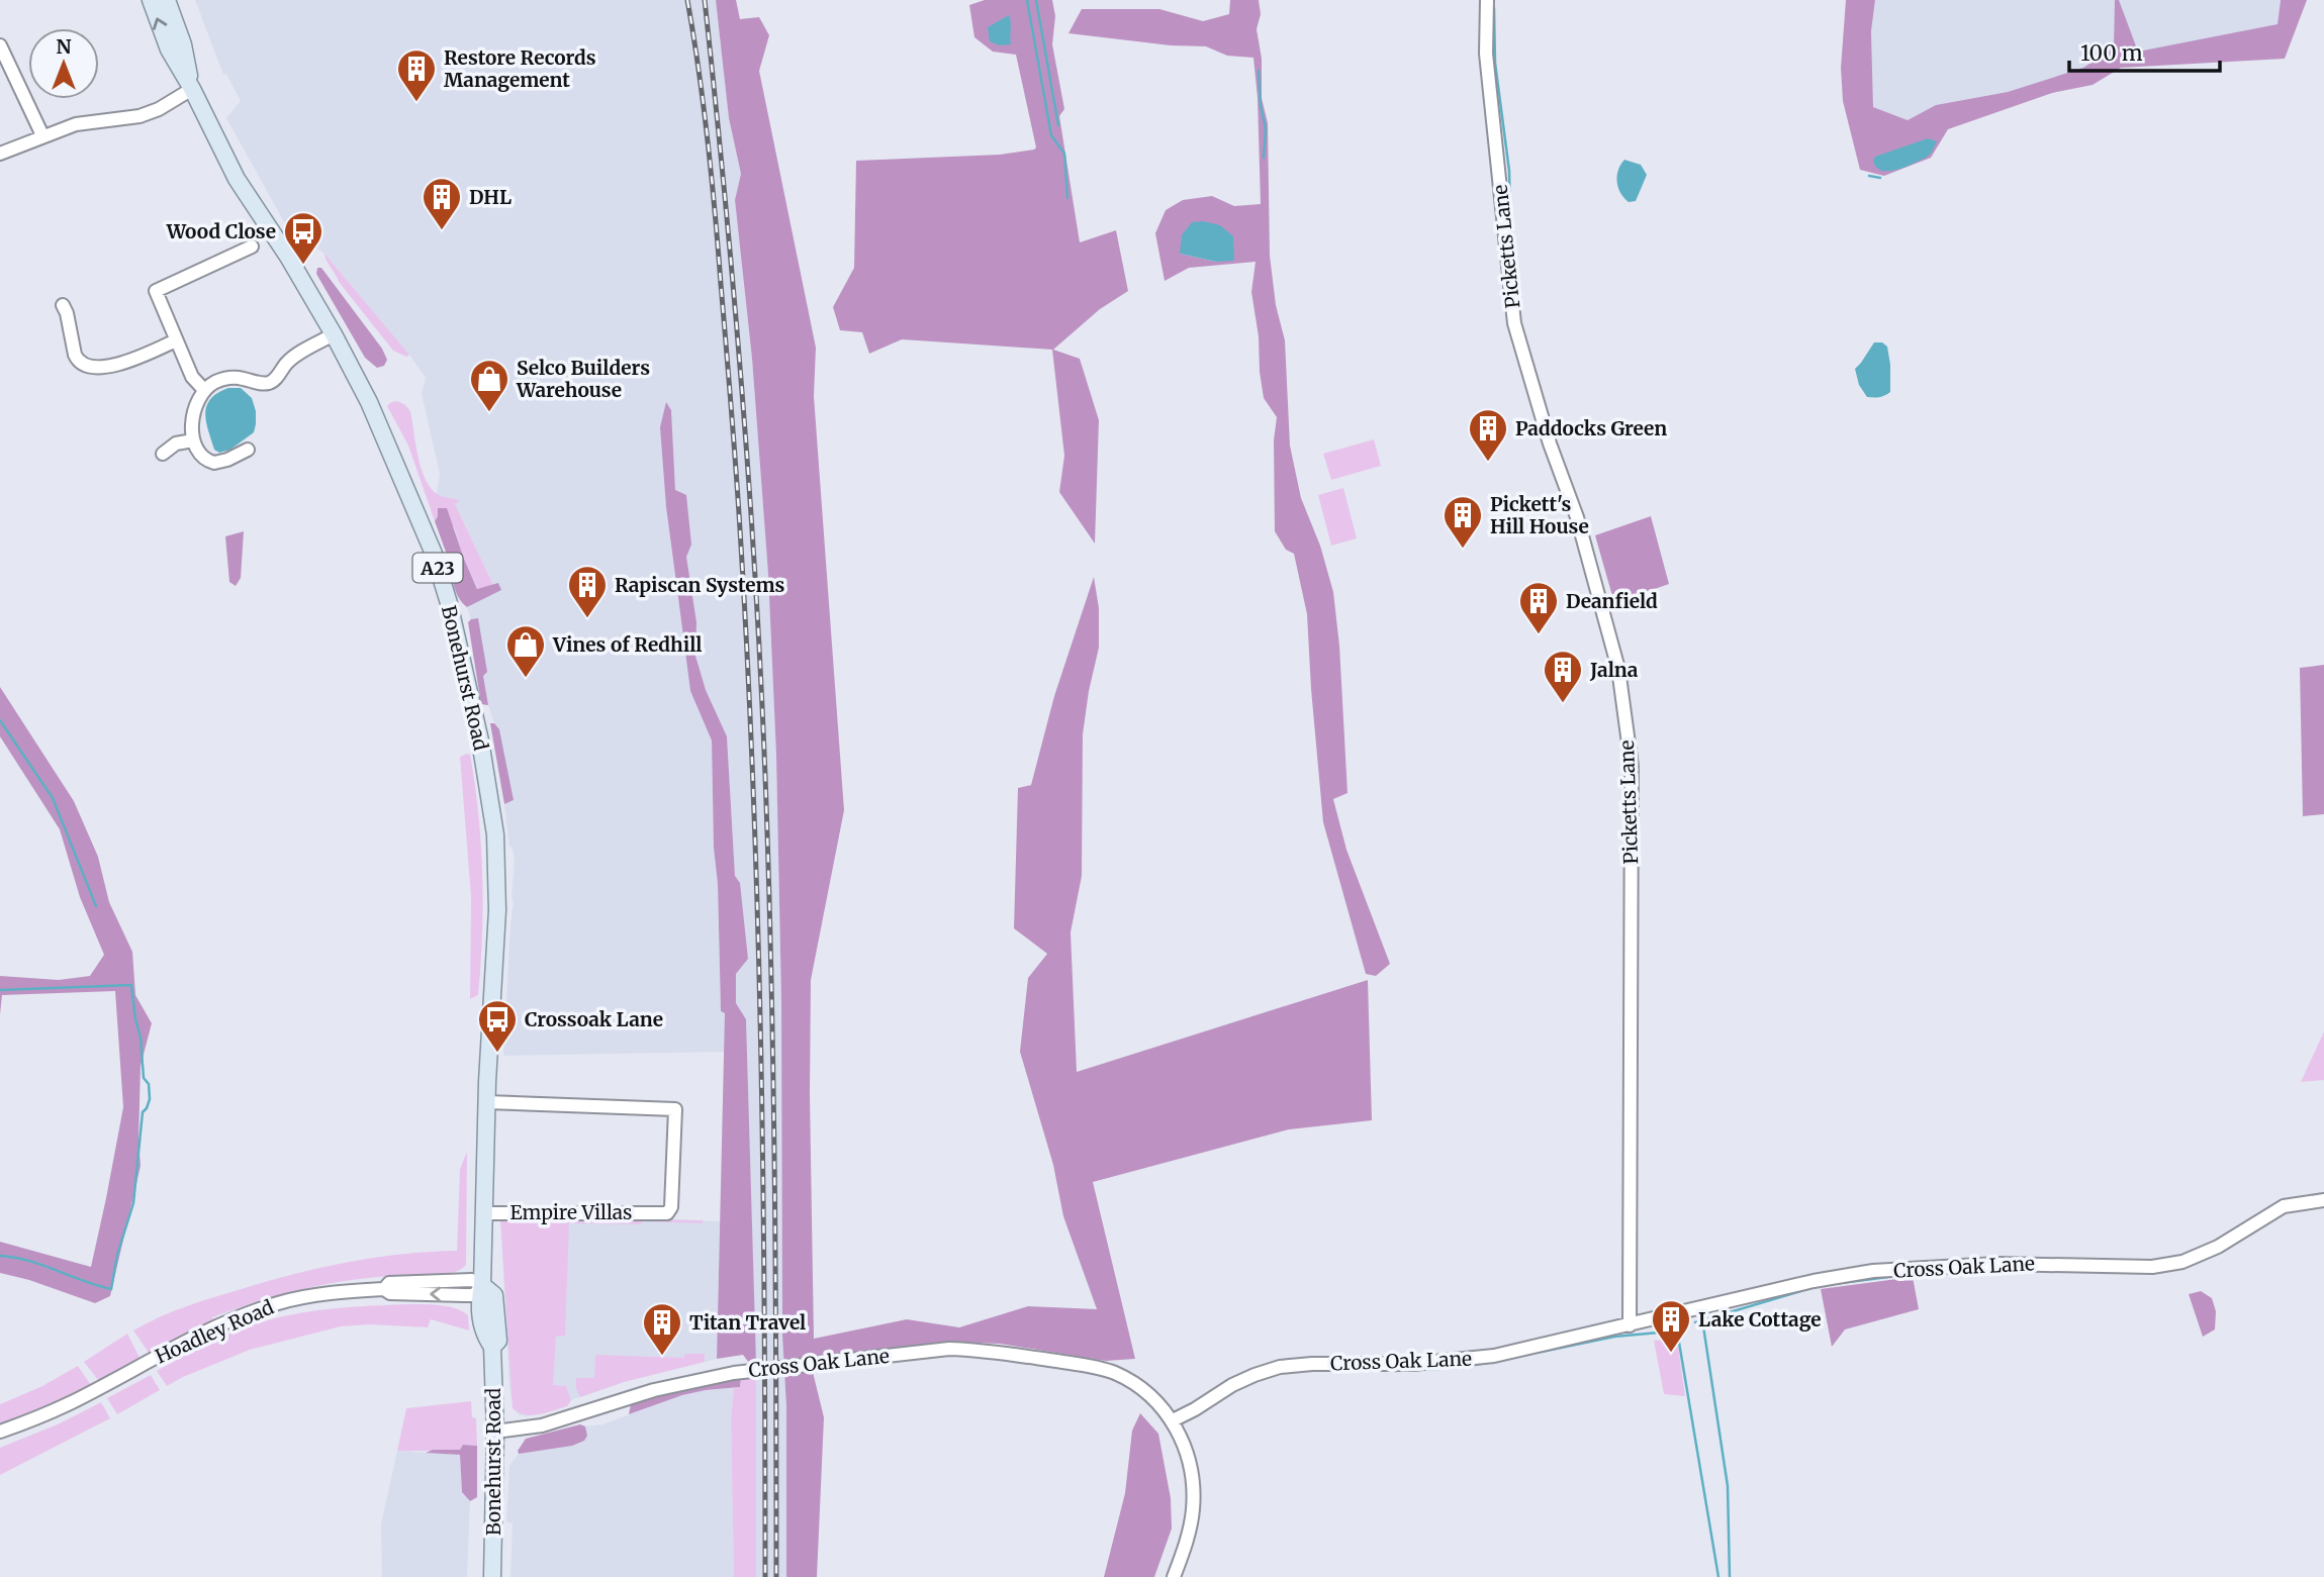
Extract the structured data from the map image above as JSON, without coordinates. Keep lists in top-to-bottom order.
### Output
{
  "streets": {
    "main road": ["A23", "Bonehurst Road"],
    "street": [
      "Picketts Lane",
      "Empire Villas",
      "Cross Oak Lane",
      "Hoadley Road"
    ]
  },
  "crossings": [
    ["Picketts Lane", "Cross Oak Lane"],
    ["Bonehurst Road", "Empire Villas"],
    ["Bonehurst Road", "Cross Oak Lane"],
    ["Bonehurst Road", "Hoadley Road"]
  ],
  "places": {
    "building": [
      "Restore Records Management",
      "DHL",
      "Paddocks Green",
      "Pickett's Hill House",
      "Rapiscan Systems",
      "Deanfield",
      "Jalna",
      "Lake Cottage",
      "Titan Travel"
    ],
    "bus stop": ["Wood Close", "Crossoak Lane"],
    "shop": ["Selco Builders Warehouse", "Vines of Redhill"]
  },
  "scale_bar": "100 m",
  "north": "top"
}
